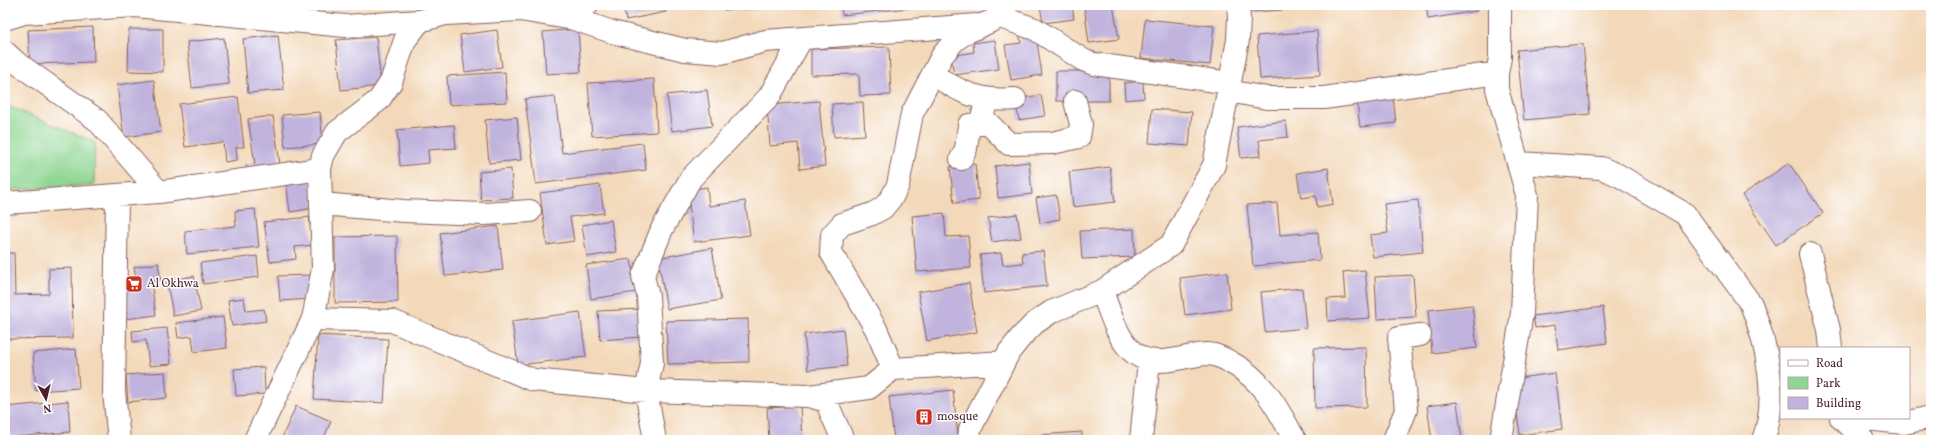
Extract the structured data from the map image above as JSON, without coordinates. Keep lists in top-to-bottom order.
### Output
{
  "places": {
    "supermarket": ["Al Okhwa"],
    "building": ["mosque"]
  },
  "legend": ["Road", "Park", "Building"],
  "north": "bottom"
}
